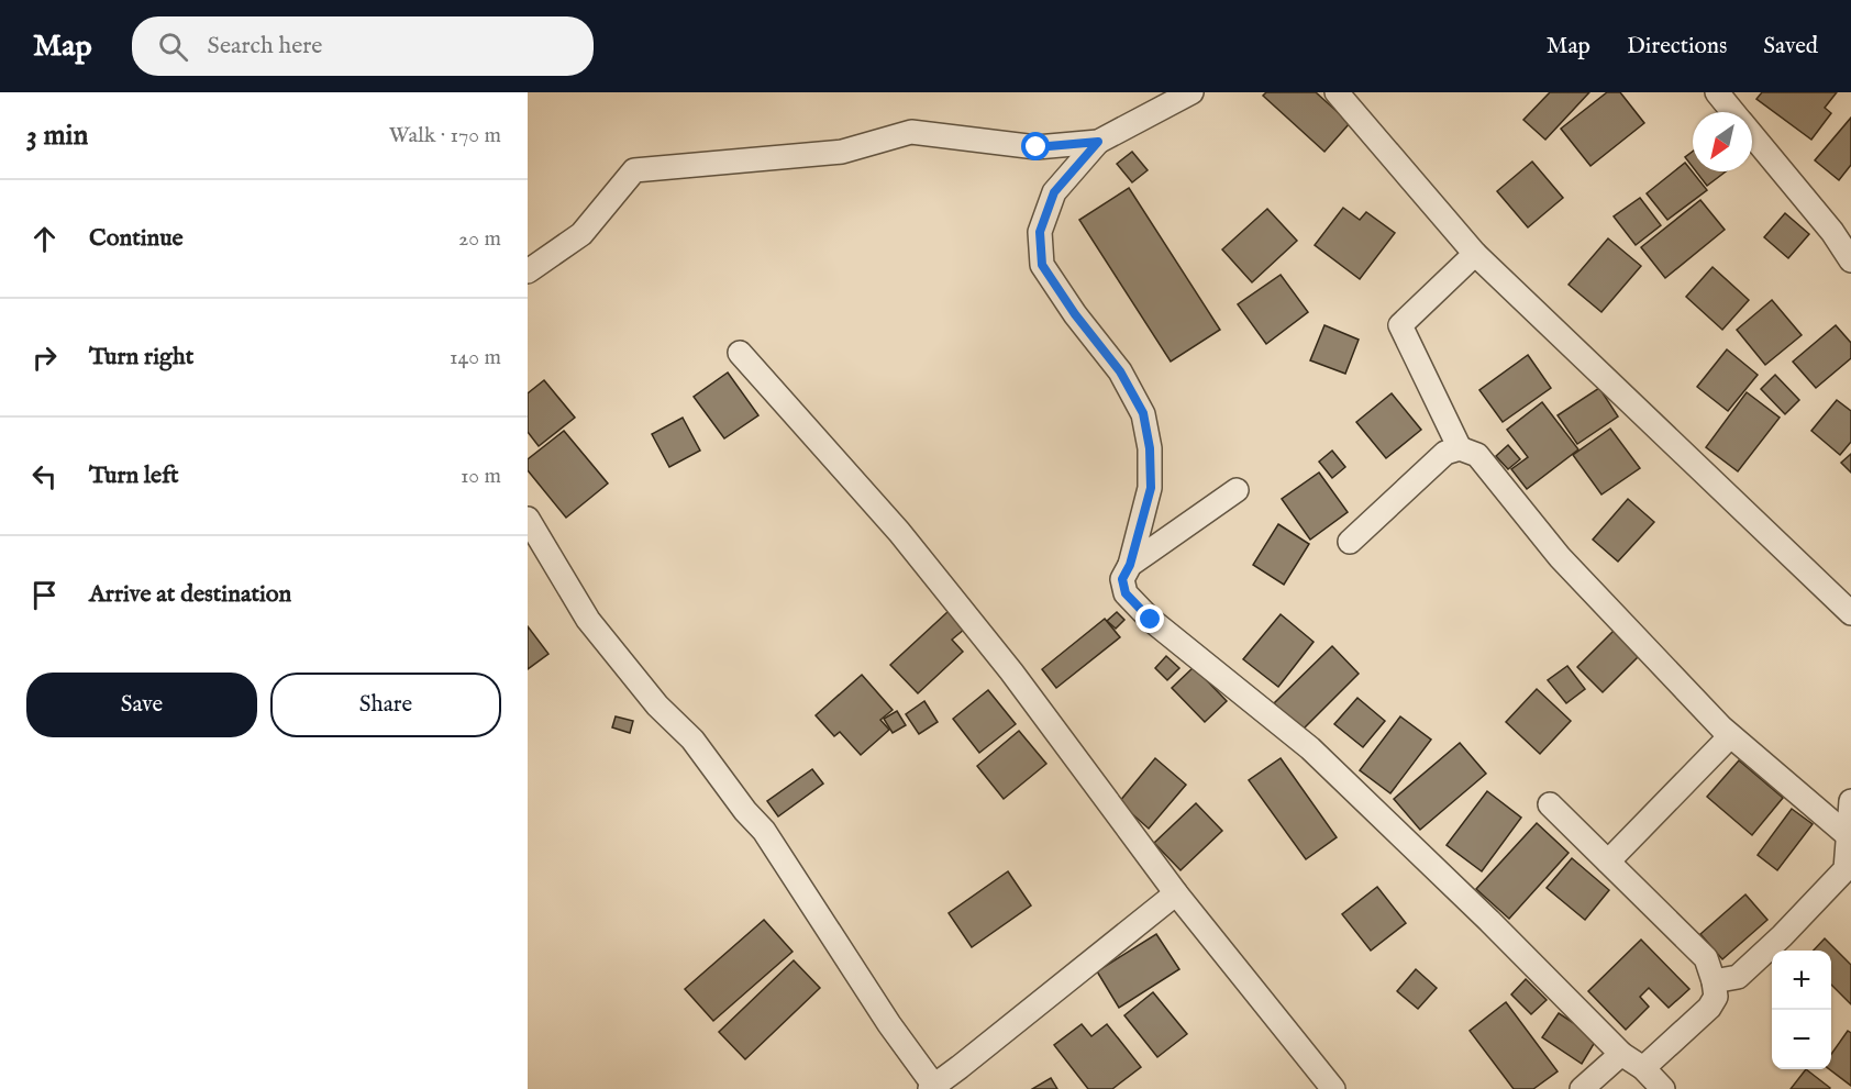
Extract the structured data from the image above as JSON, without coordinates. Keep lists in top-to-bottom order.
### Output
{
  "north": "bottom left",
  "page": {
    "header": "Map",
    "search": "Search here",
    "nav": ["Map", "Directions", "Saved"],
    "heading": ["3 min", "Walk · 170 m"],
    "list": [
      ["Continue", "20 m"],
      ["Turn right", "140 m"],
      ["Turn left", "10 m"],
      "Arrive at destination"
    ],
    "buttons": ["Save", "Share"],
    "map_buttons": ["+", "−"]
  }
}
